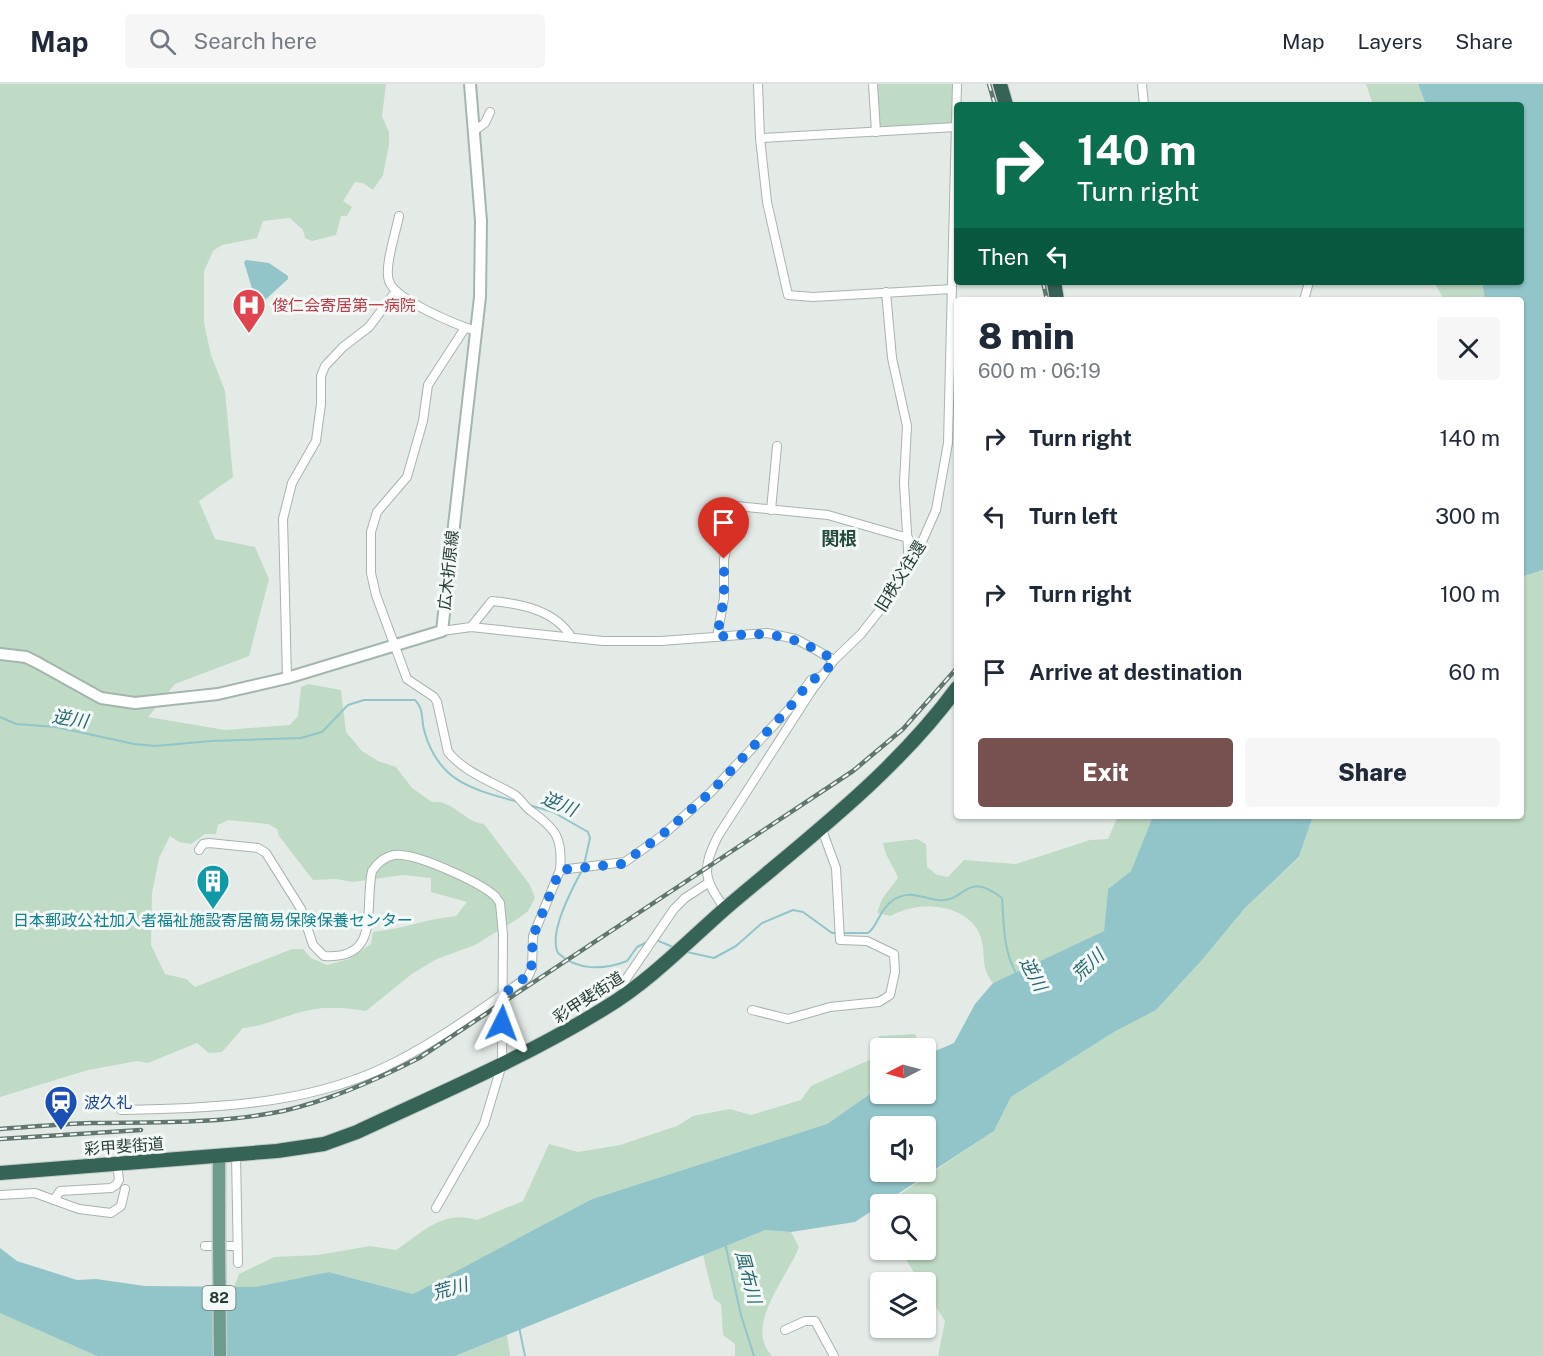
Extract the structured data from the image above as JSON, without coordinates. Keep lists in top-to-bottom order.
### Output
{
  "streets": {
    "highway": ["彩甲斐街道"],
    "main road": ["広木折原線", "82"],
    "street": ["旧秩父往還"]
  },
  "crossings": [
    ["彩甲斐街道", "82"]
  ],
  "districts": ["関根"],
  "water": ["逆川", "荒川", "風布川"],
  "places": {
    "hospital": ["俊仁会寄居第一病院"],
    "building": ["日本郵政公社加入者福祉施設寄居簡易保険保養センター"],
    "station": ["波久礼"]
  },
  "north": "left",
  "page": {
    "header": "Map",
    "search": "Search here",
    "nav": ["Map", "Layers", "Share"],
    "turn": ["140 m", "Turn right"],
    "then": "Then",
    "heading": ["8 min", "600 m · 06:19"],
    "list": [
      {
        "name": "Turn right",
        "value": "140 m"
      },
      {
        "name": "Turn left",
        "value": "300 m"
      },
      {
        "name": "Turn right",
        "value": "100 m"
      },
      {
        "name": "Arrive at destination",
        "value": "60 m"
      }
    ],
    "buttons": ["Exit", "Share"]
  }
}
